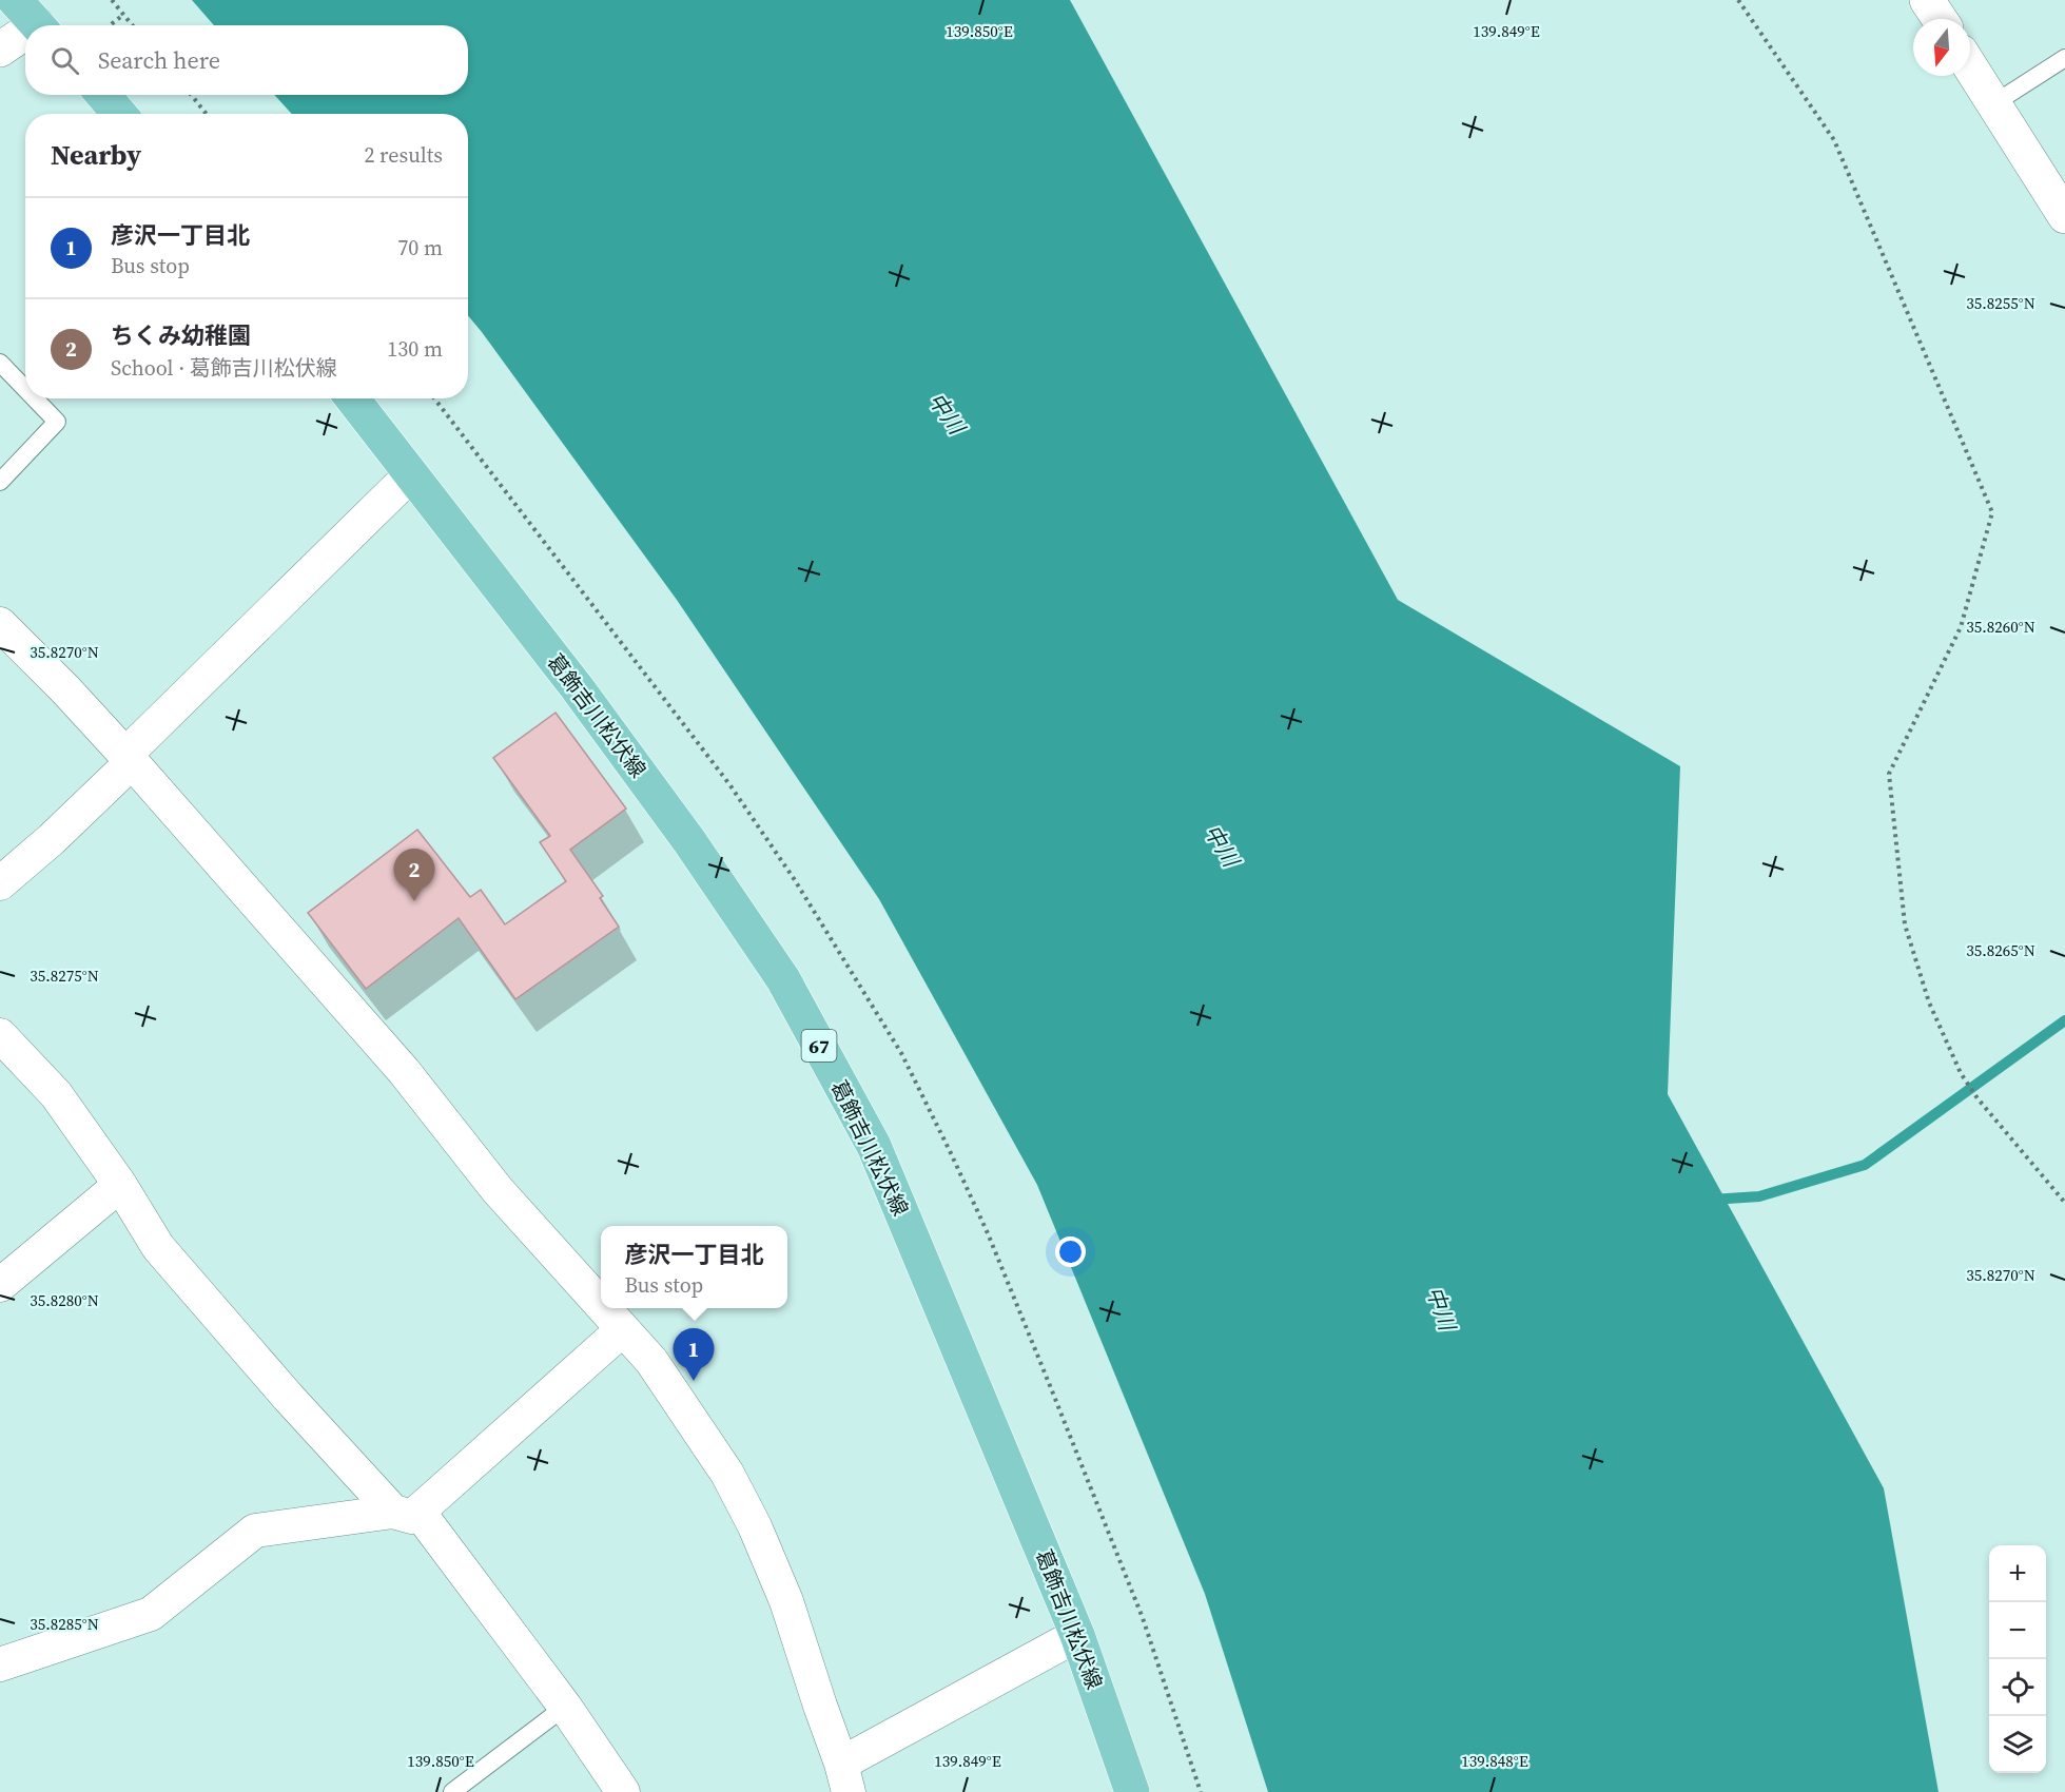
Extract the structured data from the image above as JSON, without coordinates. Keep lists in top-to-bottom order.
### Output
{
  "streets": {
    "main road": ["葛飾吉川松伏線", "67"]
  },
  "water": ["中川"],
  "north": "bottom",
  "page": {
    "search": "Search here",
    "heading": ["Nearby", "2 results"],
    "list": [
      {
        "mark": "1",
        "name": "彦沢一丁目北",
        "note": "Bus stop",
        "value": "70 m"
      },
      {
        "mark": "2",
        "name": "ちくみ幼稚園",
        "note": "School · 葛飾吉川松伏線",
        "value": "130 m"
      }
    ],
    "pins": ["2", "1"],
    "popup": ["彦沢一丁目北", "Bus stop"],
    "map_buttons": ["+", "−"]
  },
  "coordinates": [
    "139.850°E",
    "139.849°E",
    "35.8255°N",
    "35.8260°N",
    "35.8270°N",
    "35.8265°N",
    "35.8275°N",
    "35.8280°N",
    "35.8285°N",
    "139.848°E"
  ]
}
